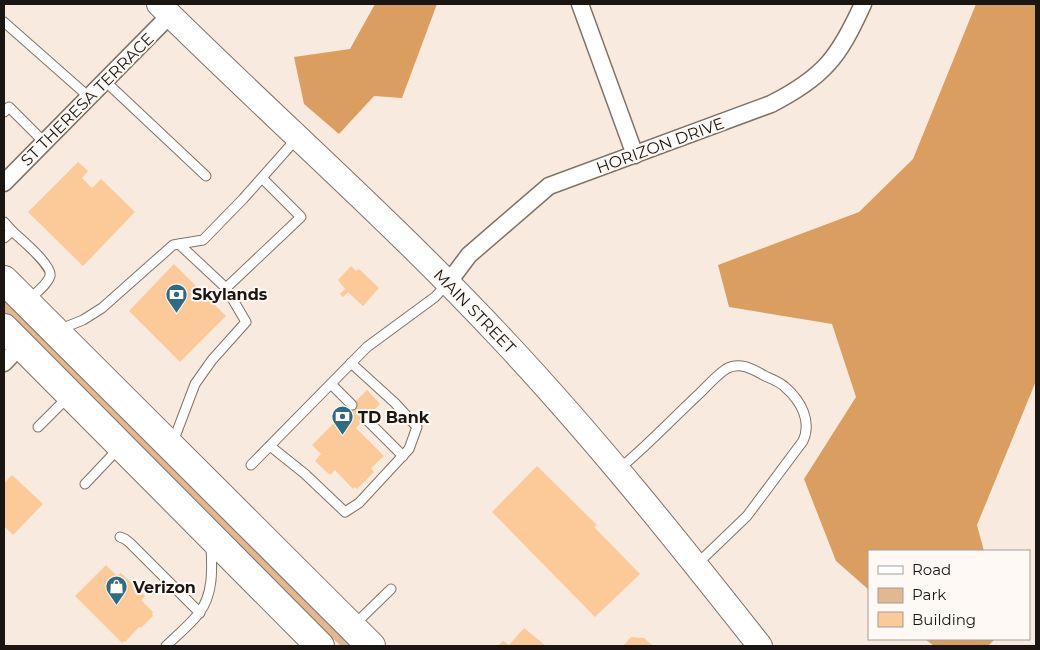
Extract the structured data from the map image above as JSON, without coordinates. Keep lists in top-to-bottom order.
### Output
{
  "streets": {
    "street": ["ST THERESA TERRACE", "HORIZON DRIVE", "MAIN STREET"]
  },
  "crossings": [
    ["ST THERESA TERRACE", "MAIN STREET"],
    ["HORIZON DRIVE", "MAIN STREET"]
  ],
  "places": {
    "bank": ["Skylands", "TD Bank"],
    "shop": ["Verizon"]
  },
  "legend": ["Road", "Park", "Building"]
}
